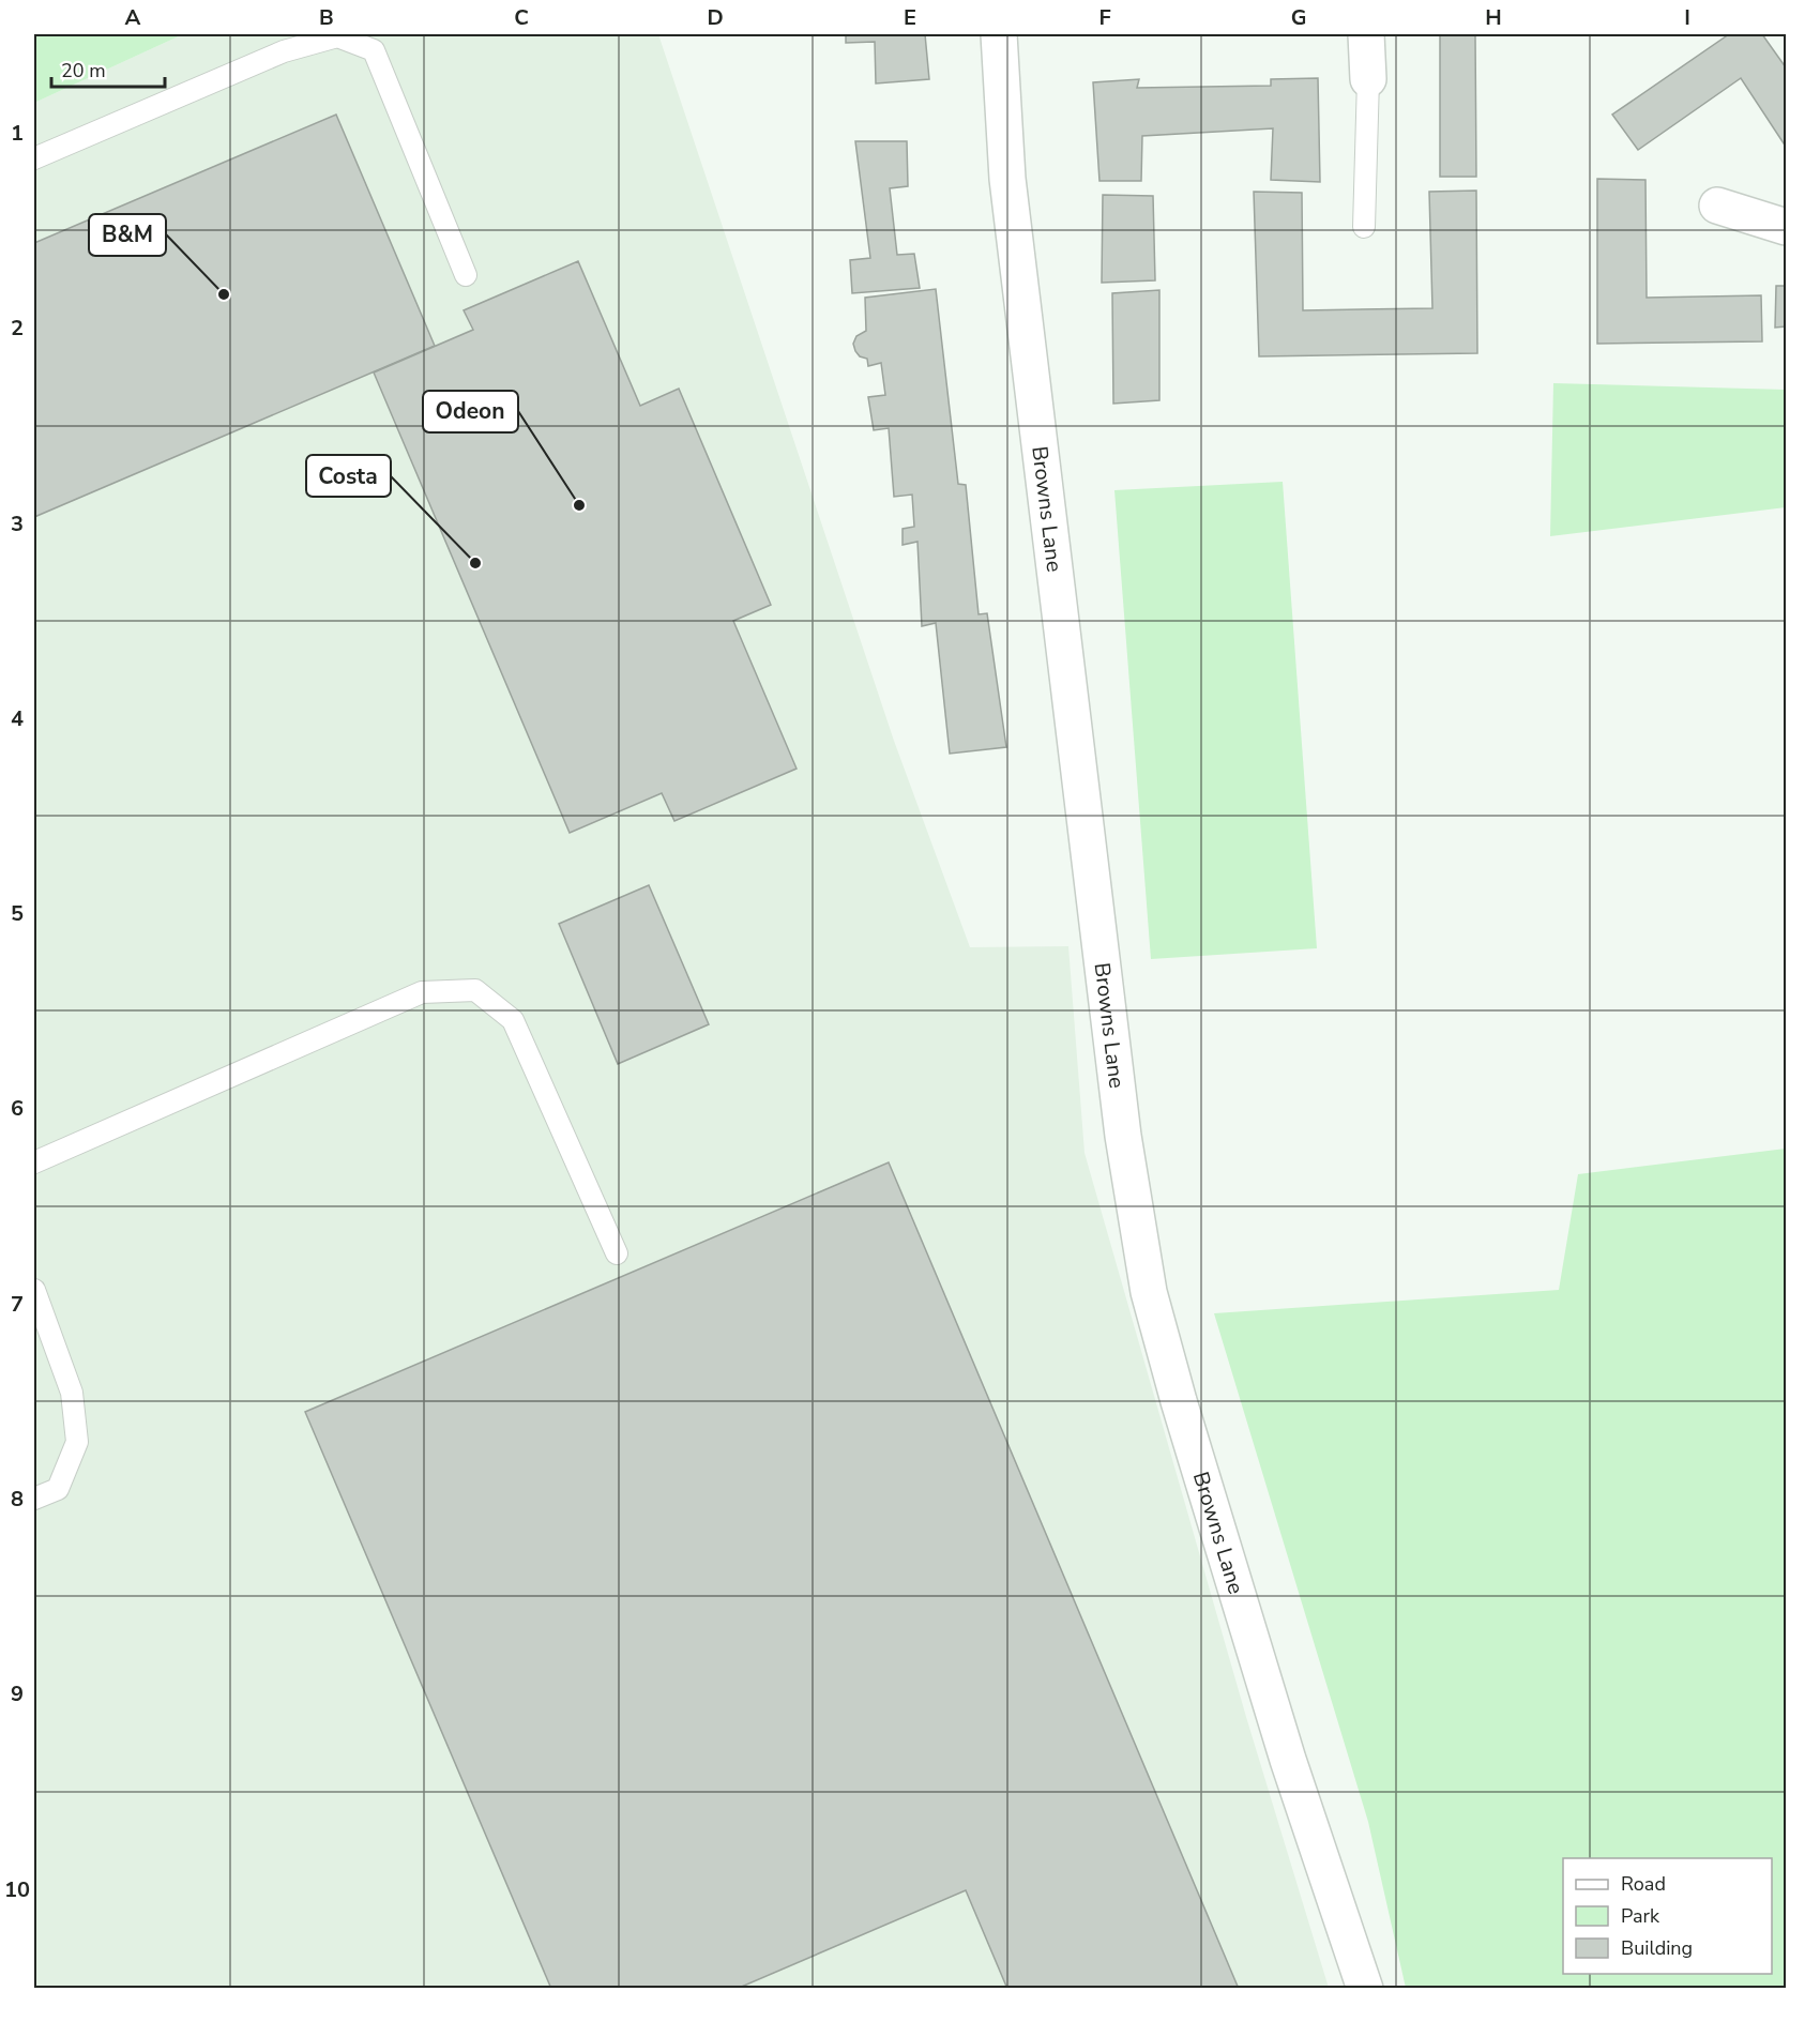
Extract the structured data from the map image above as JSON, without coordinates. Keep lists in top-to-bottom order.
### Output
{
  "streets": {
    "street": ["Browns Lane"]
  },
  "places": ["B&M", "Odeon", "Costa"],
  "legend": ["Road", "Park", "Building"],
  "scale_bar": "20 m",
  "grid": {
    "columns": [
      "A",
      "B",
      "C",
      "D",
      "E",
      "F",
      "G",
      "H",
      "I"
    ],
    "rows": [
      "1",
      "2",
      "3",
      "4",
      "5",
      "6",
      "7",
      "8",
      "9",
      "10"
    ]
  }
}
